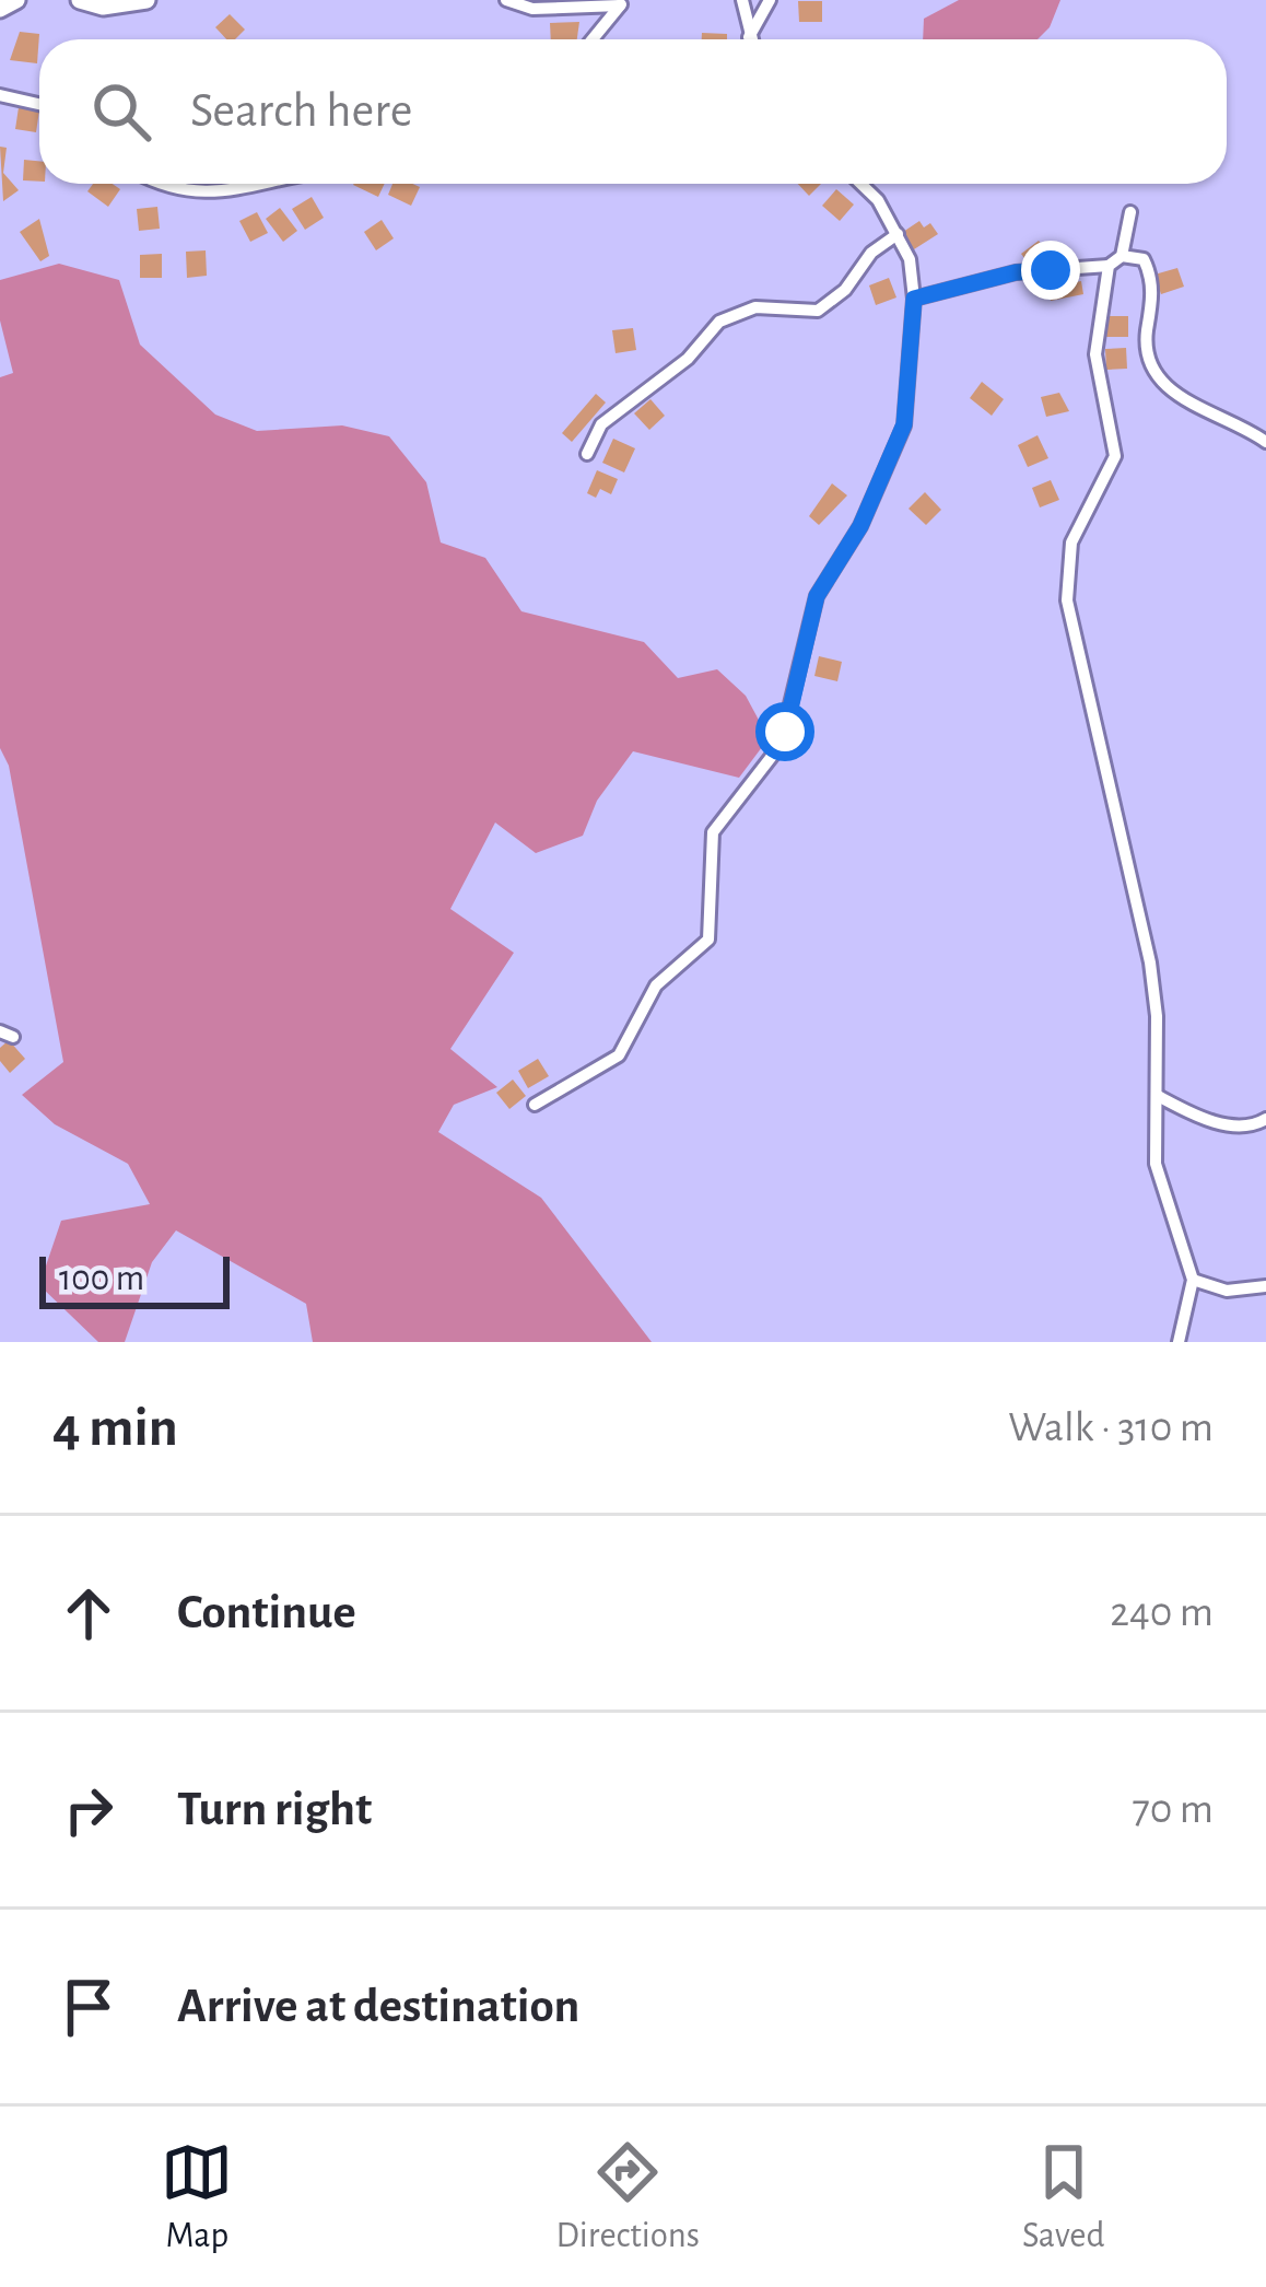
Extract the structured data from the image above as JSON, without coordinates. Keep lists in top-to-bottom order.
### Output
{
  "scale_bar": "100 m",
  "page": {
    "search": "Search here",
    "scale": "100 m",
    "heading": ["4 min", "Walk · 310 m"],
    "list": [
      ["Continue", "240 m"],
      ["Turn right", "70 m"],
      "Arrive at destination"
    ],
    "nav": ["Map", "Directions", "Saved"]
  }
}
